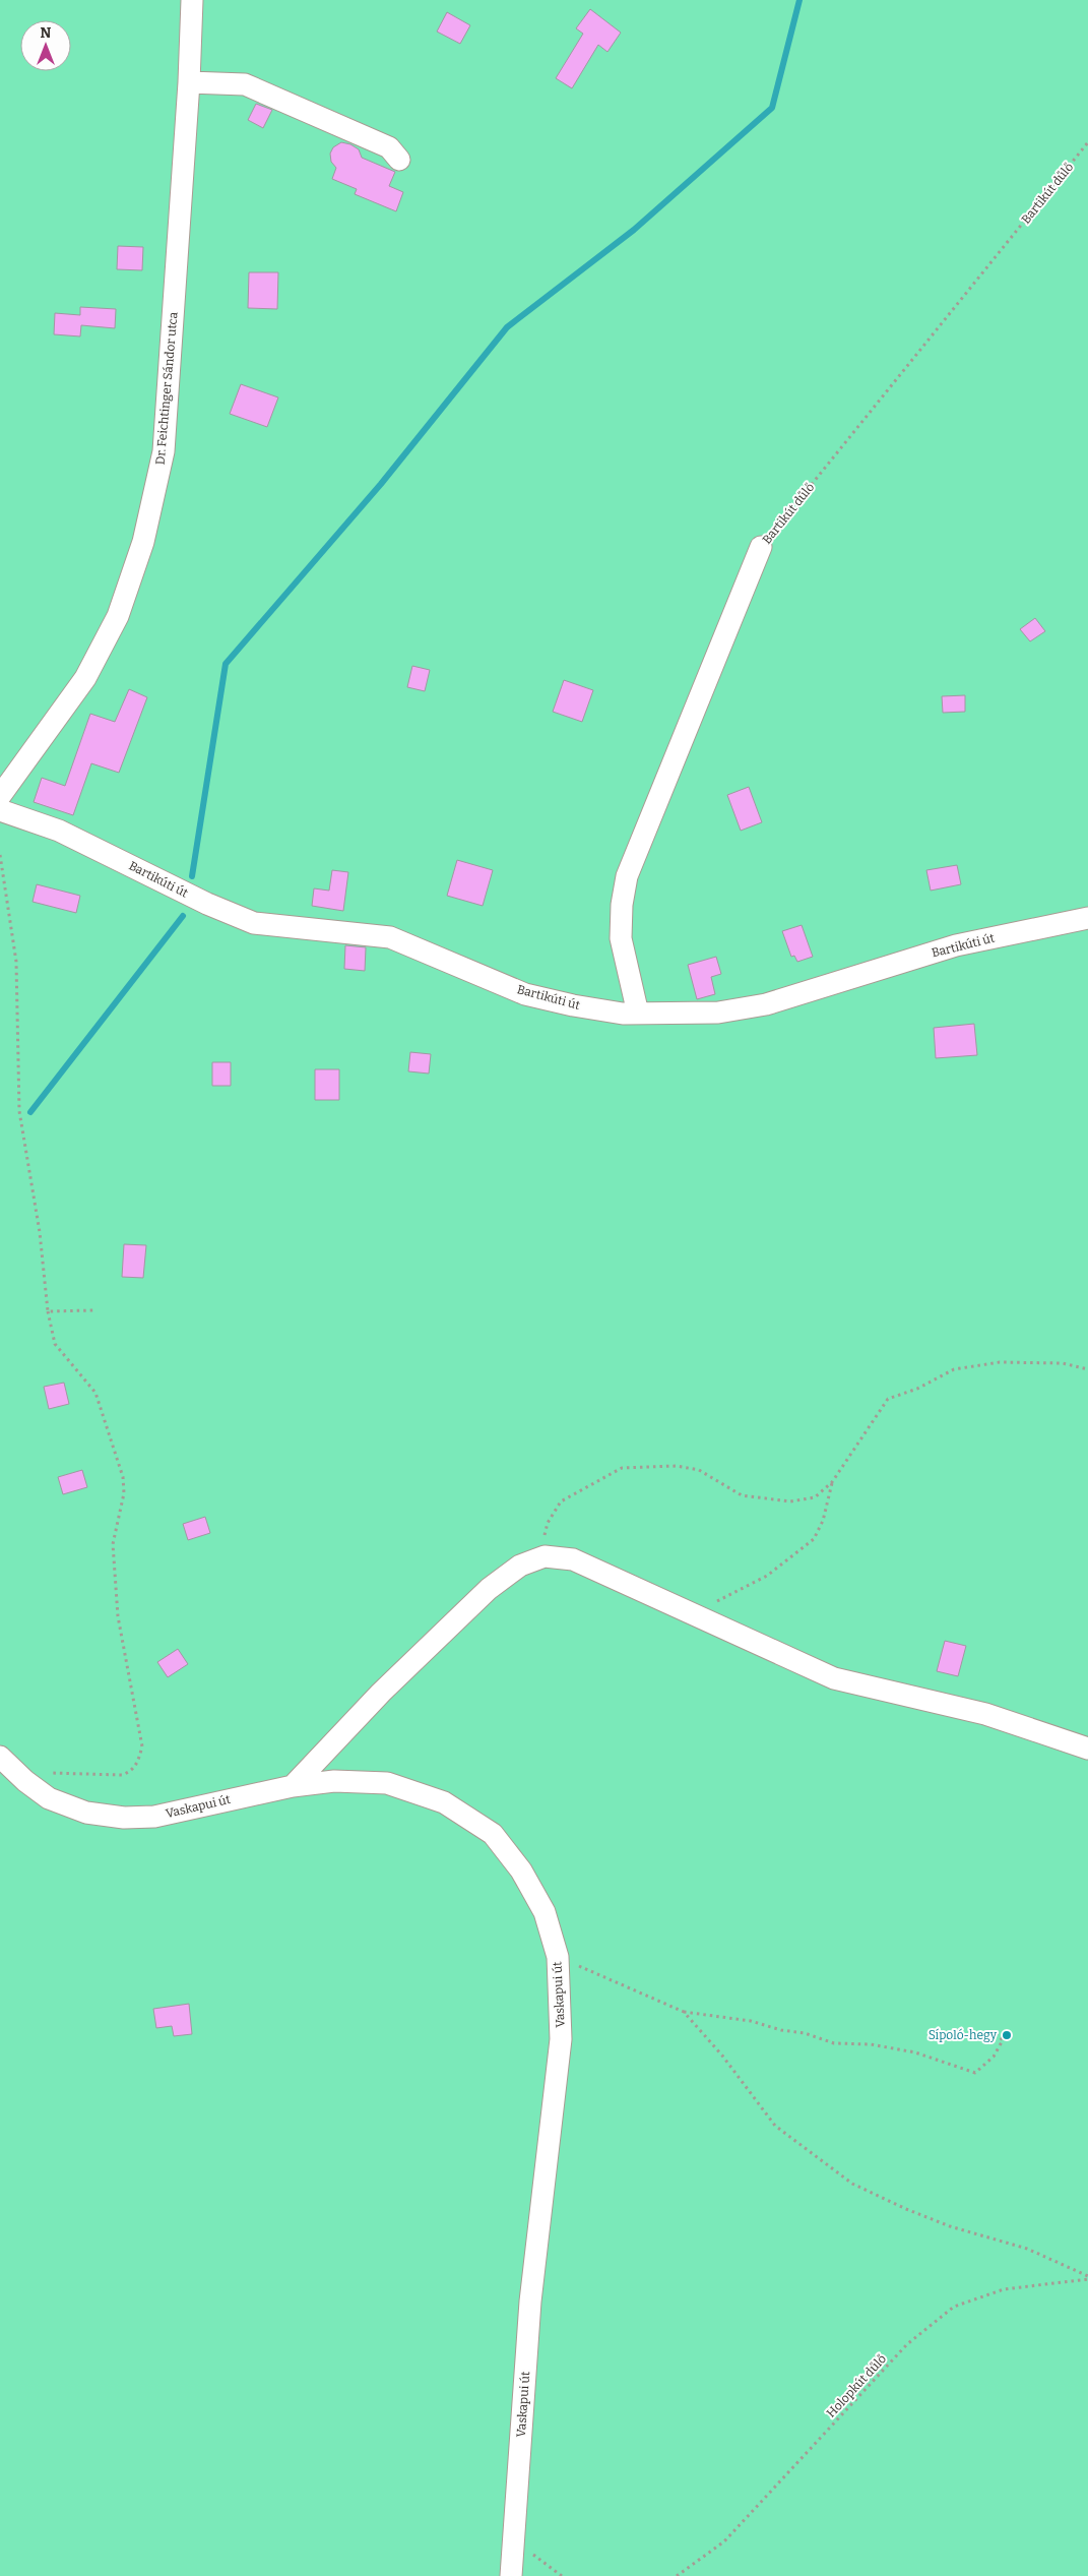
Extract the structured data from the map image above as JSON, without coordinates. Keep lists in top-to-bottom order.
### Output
{
  "streets": {
    "street": [
      "Bartikút dűlő",
      "Dr. Feichtinger Sándor utca",
      "Bartikúti út",
      "Vaskapui út"
    ],
    "path": ["Holopkút dűlő"]
  },
  "crossings": [
    ["Bartikút dűlő", "Bartikúti út"]
  ],
  "places": ["Sípoló-hegy"],
  "north": "top"
}
